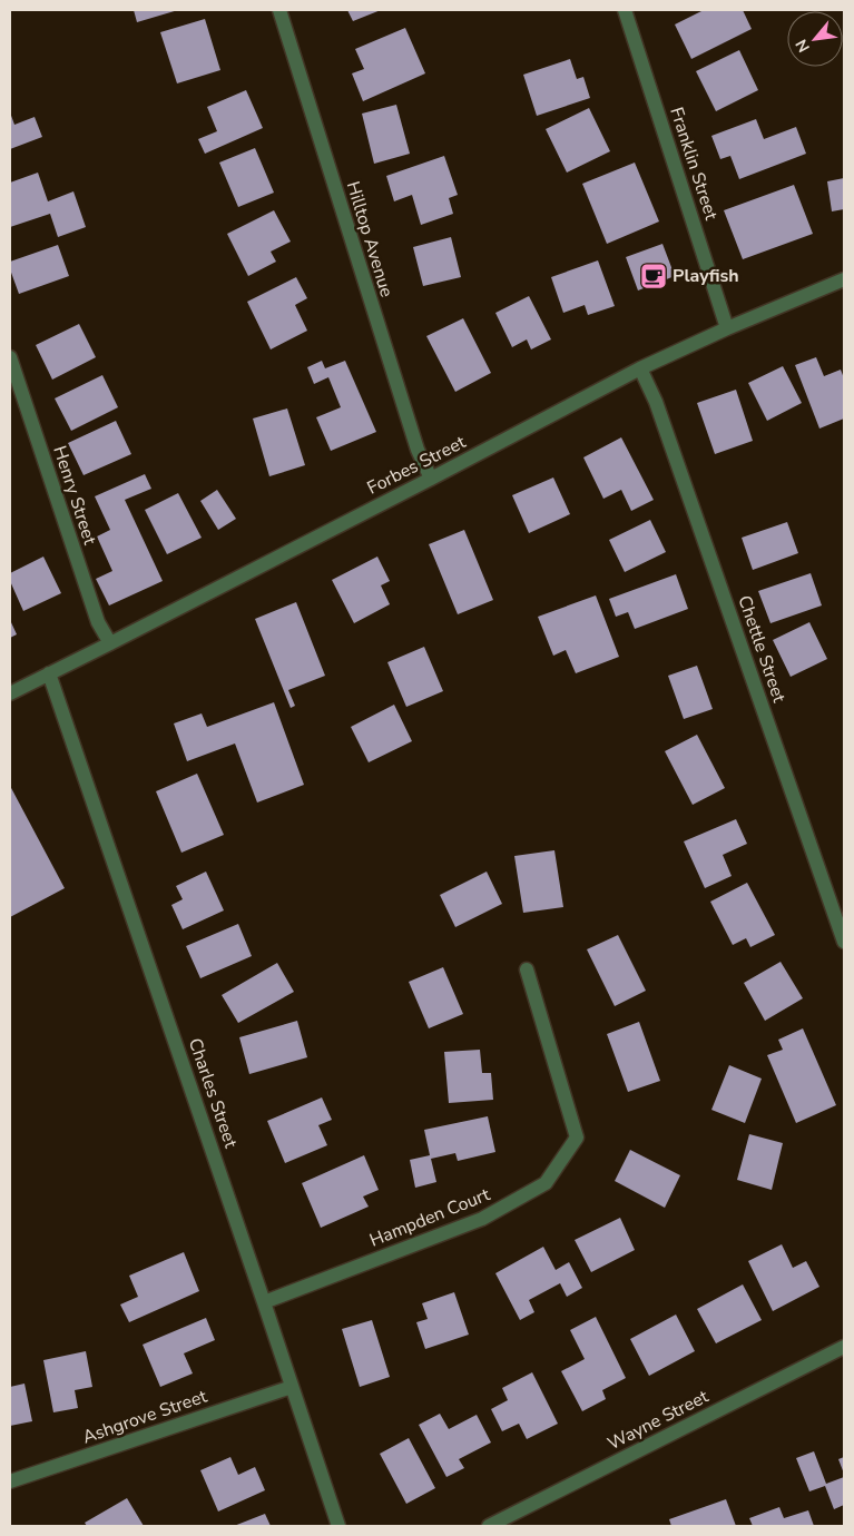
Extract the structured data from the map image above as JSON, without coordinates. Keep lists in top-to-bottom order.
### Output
{
  "streets": {
    "street": [
      "Franklin Street",
      "Hilltop Avenue",
      "Forbes Street",
      "Henry Street",
      "Chettle Street",
      "Charles Street",
      "Hampden Court",
      "Ashgrove Street",
      "Wayne Street"
    ]
  },
  "crossings": [
    ["Franklin Street", "Forbes Street"],
    ["Hilltop Avenue", "Forbes Street"],
    ["Forbes Street", "Henry Street"],
    ["Forbes Street", "Chettle Street"],
    ["Forbes Street", "Charles Street"],
    ["Charles Street", "Hampden Court"],
    ["Charles Street", "Ashgrove Street"]
  ],
  "places": {
    "cafe": ["Playfish"]
  },
  "north": "bottom left"
}
